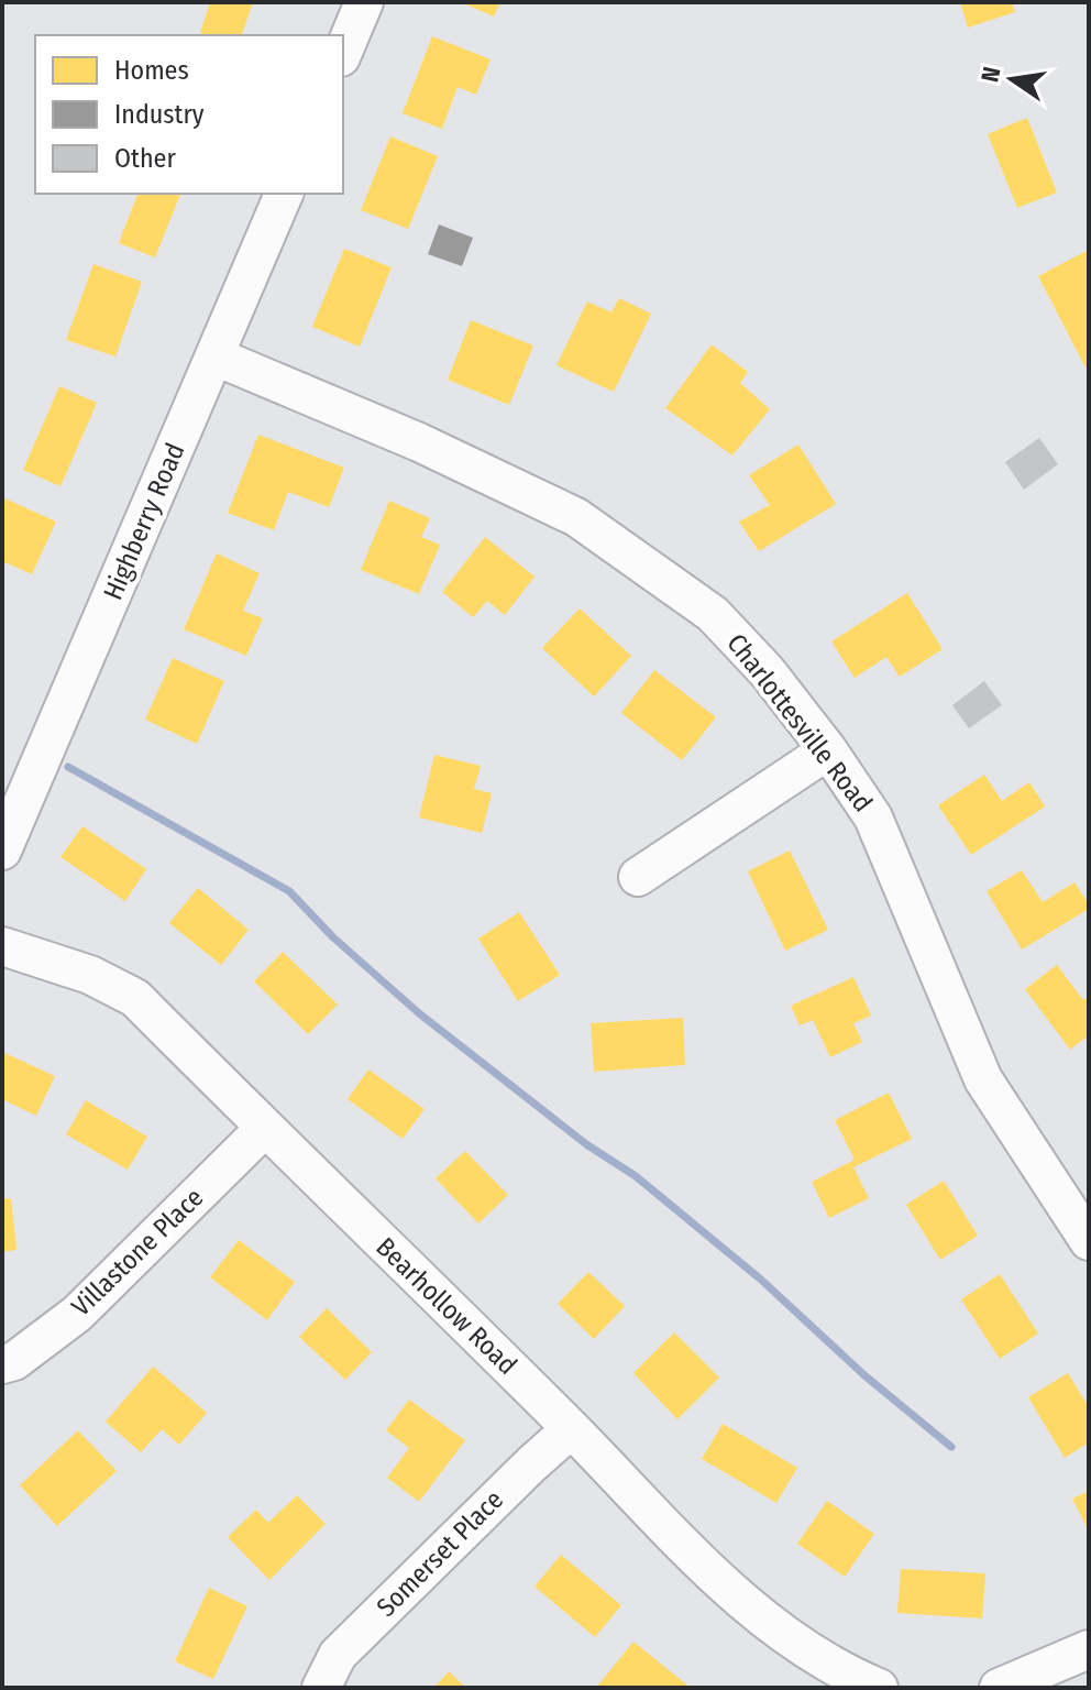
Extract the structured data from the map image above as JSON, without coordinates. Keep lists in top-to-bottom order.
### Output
{
  "streets": {
    "street": [
      "Highberry Road",
      "Charlottesville Road",
      "Villastone Place",
      "Bearhollow Road",
      "Somerset Place"
    ]
  },
  "crossings": [
    ["Highberry Road", "Charlottesville Road"],
    ["Villastone Place", "Bearhollow Road"],
    ["Bearhollow Road", "Somerset Place"]
  ],
  "legend": ["Homes", "Industry", "Other"],
  "north": "left"
}
